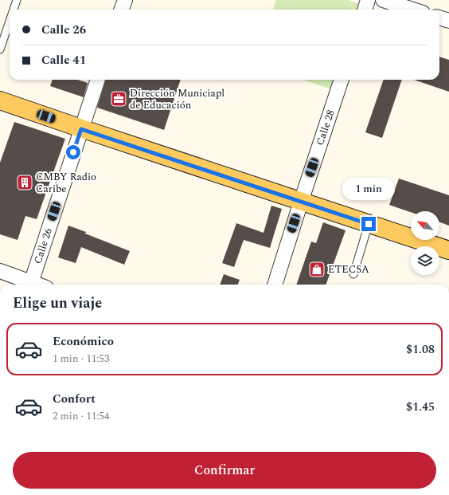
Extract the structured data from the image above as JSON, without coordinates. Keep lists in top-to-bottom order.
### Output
{
  "streets": {
    "street": ["Calle 28", "Calle 26"]
  },
  "places": {
    "office": ["Dirección Municiapl de Educación"],
    "building": ["CMBY Radio Caribe"],
    "shop": ["ETECSA"]
  },
  "north": "top left",
  "page": {
    "banner": ["Calle 26", "Calle 41"],
    "bubble": "1 min",
    "heading": "Elige un viaje",
    "list": [
      {
        "name": "Económico",
        "note": "1 min · 11:53",
        "value": "$1.08"
      },
      {
        "name": "Confort",
        "note": "2 min · 11:54",
        "value": "$1.45"
      }
    ],
    "buttons": "Confirmar"
  }
}
